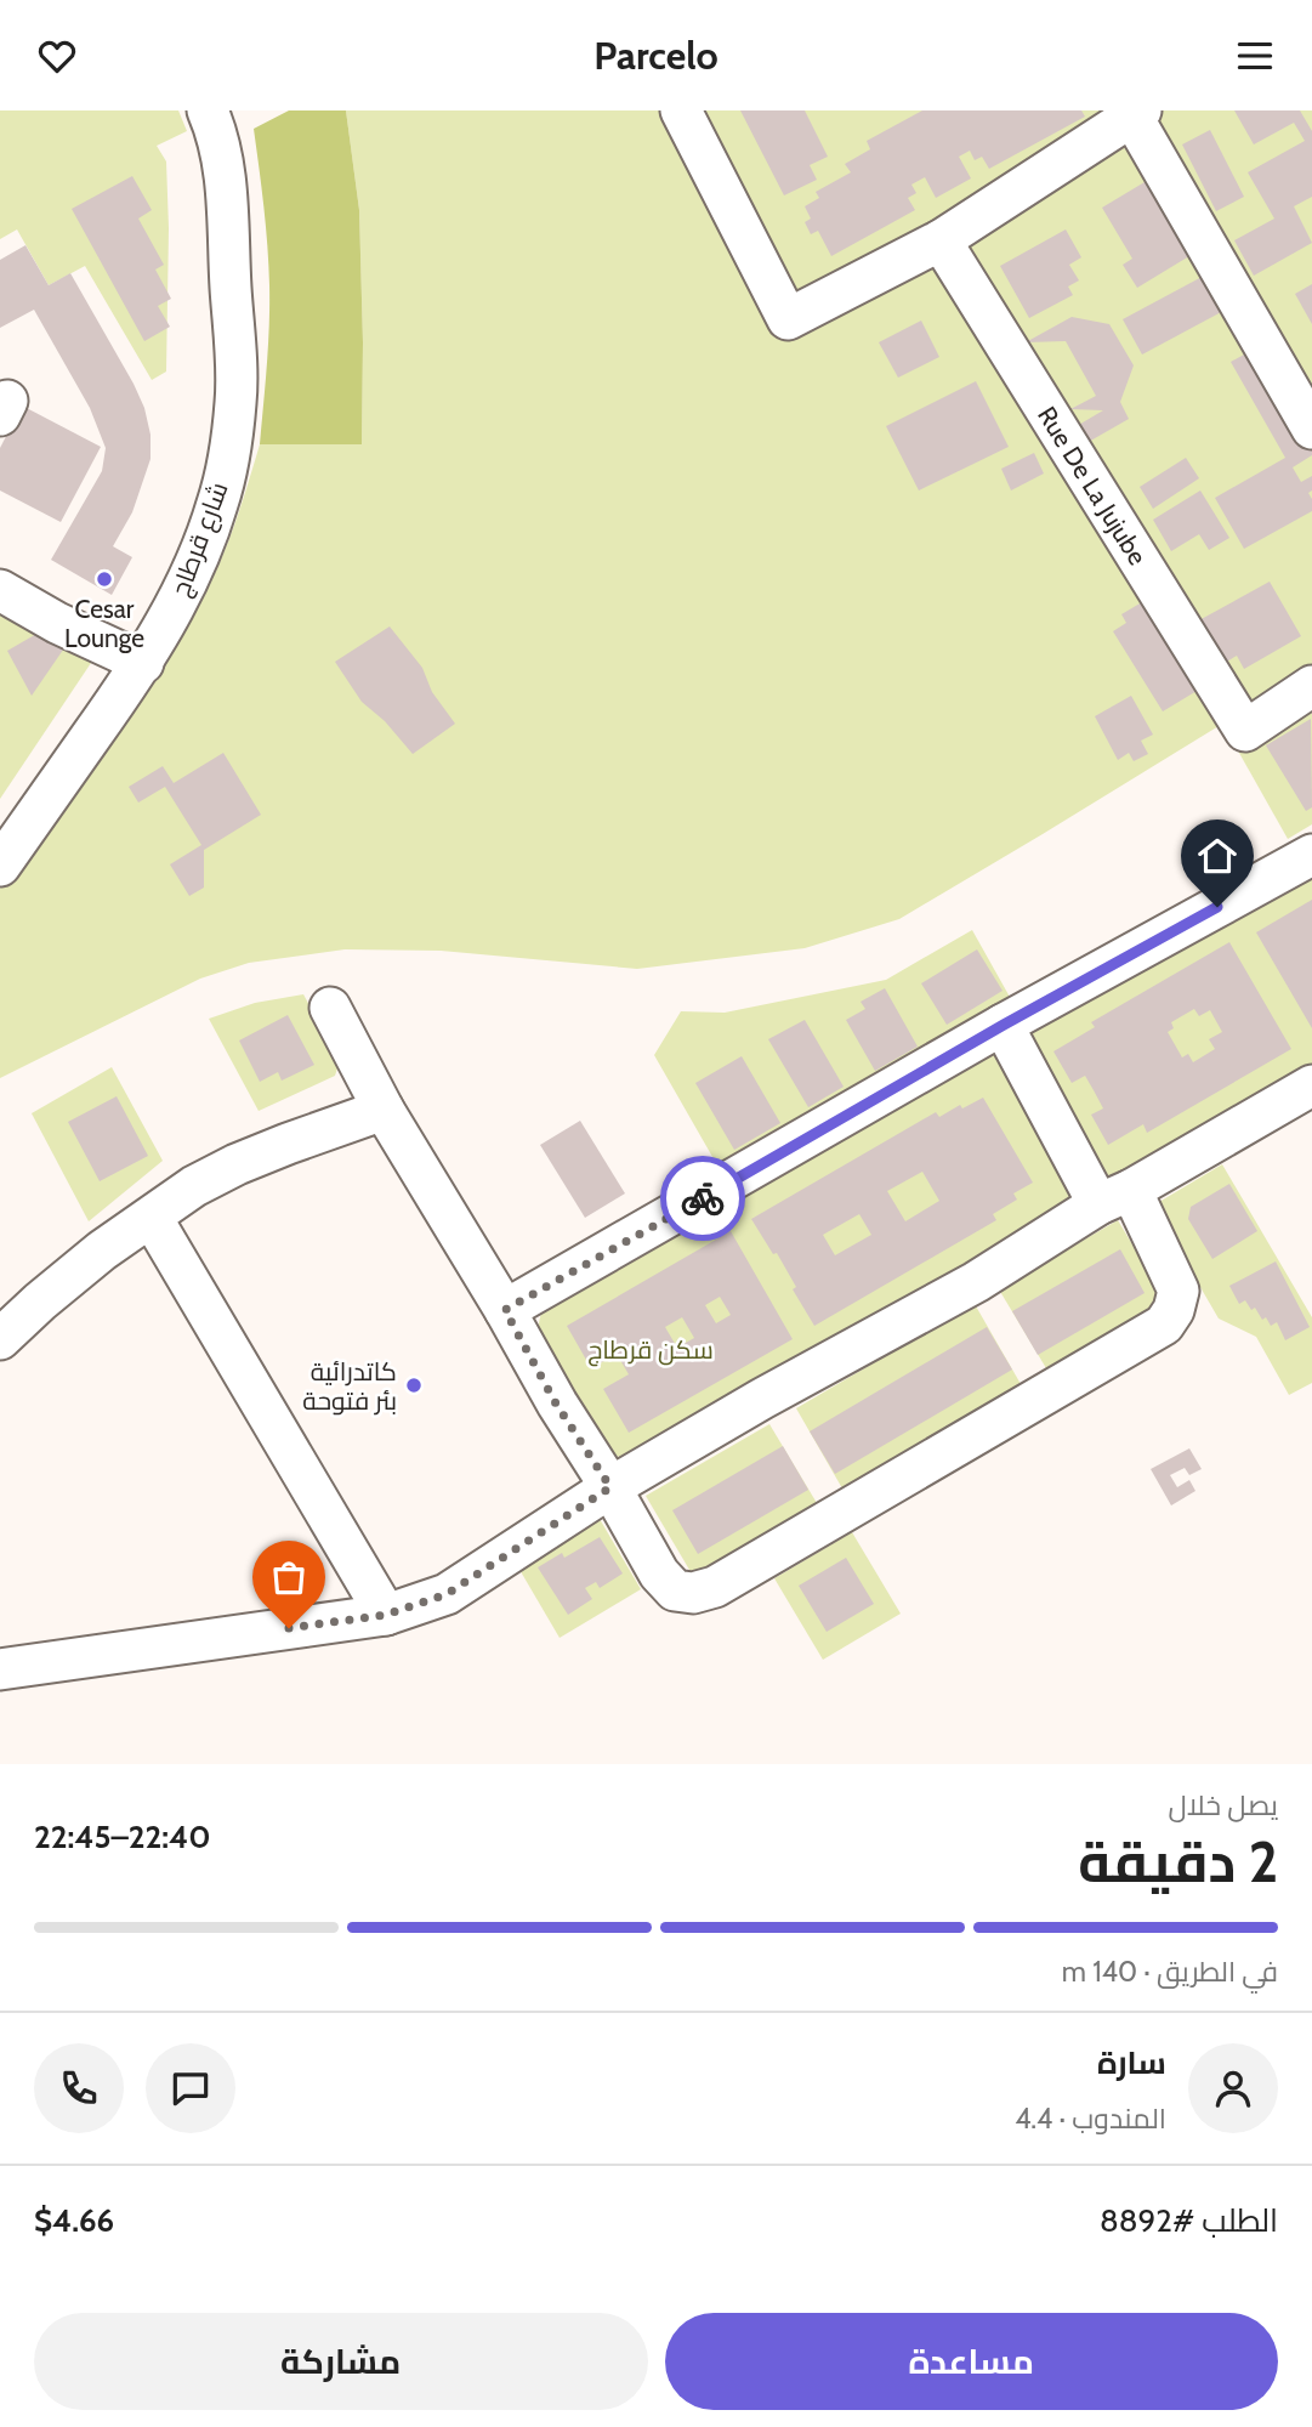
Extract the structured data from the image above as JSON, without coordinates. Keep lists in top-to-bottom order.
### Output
{
  "streets": {
    "street": ["Rue De La Jujube", "شارع قرطاج"]
  },
  "parks": ["سكن قرطاج"],
  "places": ["Cesar Lounge", "كاتدرائية بئر فتوحة"],
  "page": {
    "header": "Parcelo",
    "heading": ["2 دقيقة", "يصل خلال", "22:40–22:45"],
    "panel": [
      "سارة",
      "المندوب · 4.4",
      "الطلب #8892",
      "$4.66"
    ],
    "bar": "في الطريق · 140 m",
    "buttons": ["مساعدة", "مشاركة"]
  }
}
